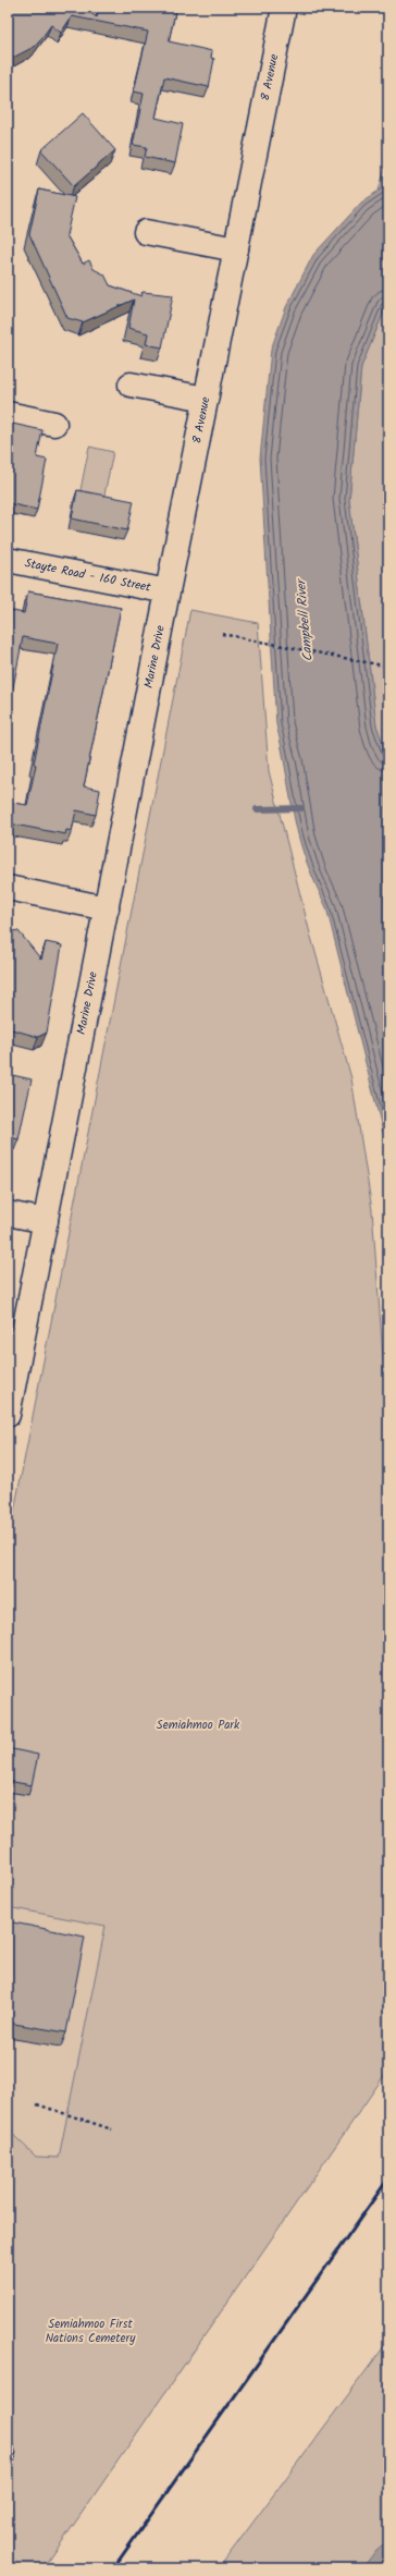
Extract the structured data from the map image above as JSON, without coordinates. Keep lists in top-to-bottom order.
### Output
{
  "streets": {
    "street": ["8 Avenue", "Stayte Road - 160 Street", "Marine Drive"]
  },
  "crossings": [
    ["8 Avenue", "Stayte Road - 160 Street"],
    ["8 Avenue", "Marine Drive"],
    ["Stayte Road - 160 Street", "Marine Drive"]
  ],
  "water": ["Campbell River"],
  "parks": ["Semiahmoo Park", "Semiahmoo First Nations Cemetery"]
}
